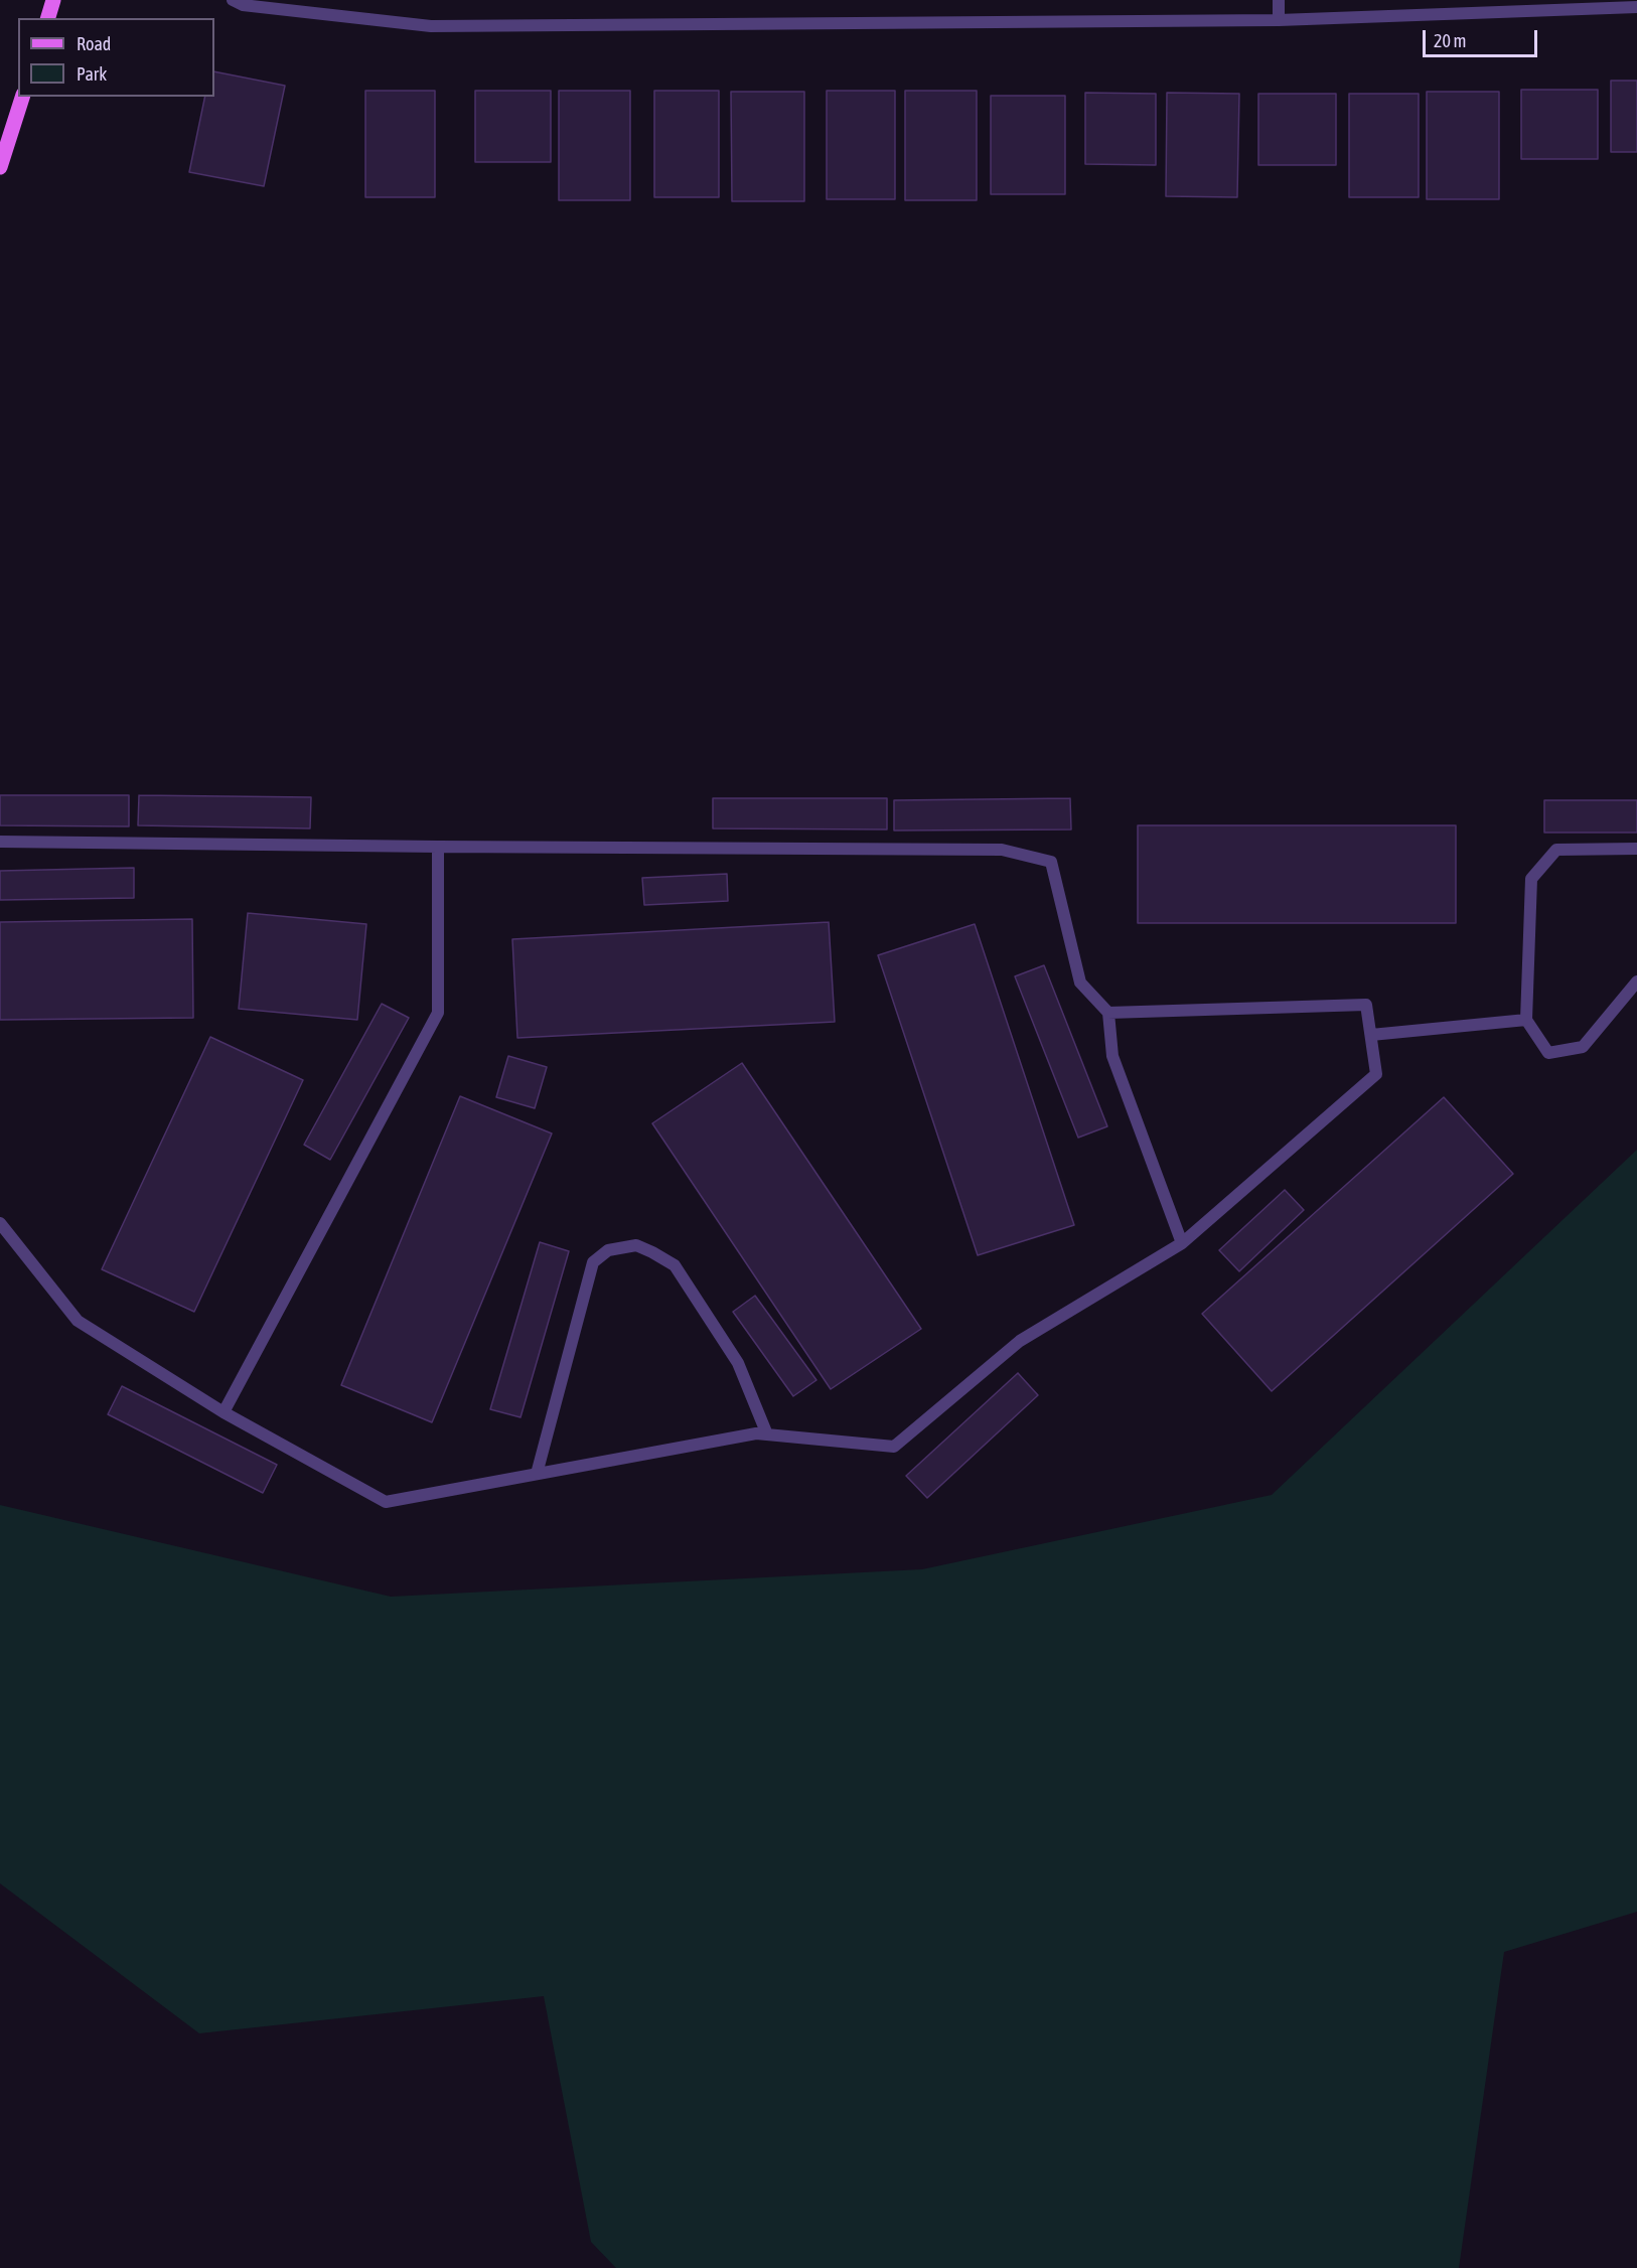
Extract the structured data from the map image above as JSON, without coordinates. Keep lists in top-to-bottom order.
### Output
{
  "legend": ["Road", "Park"],
  "scale_bar": "20 m"
}
